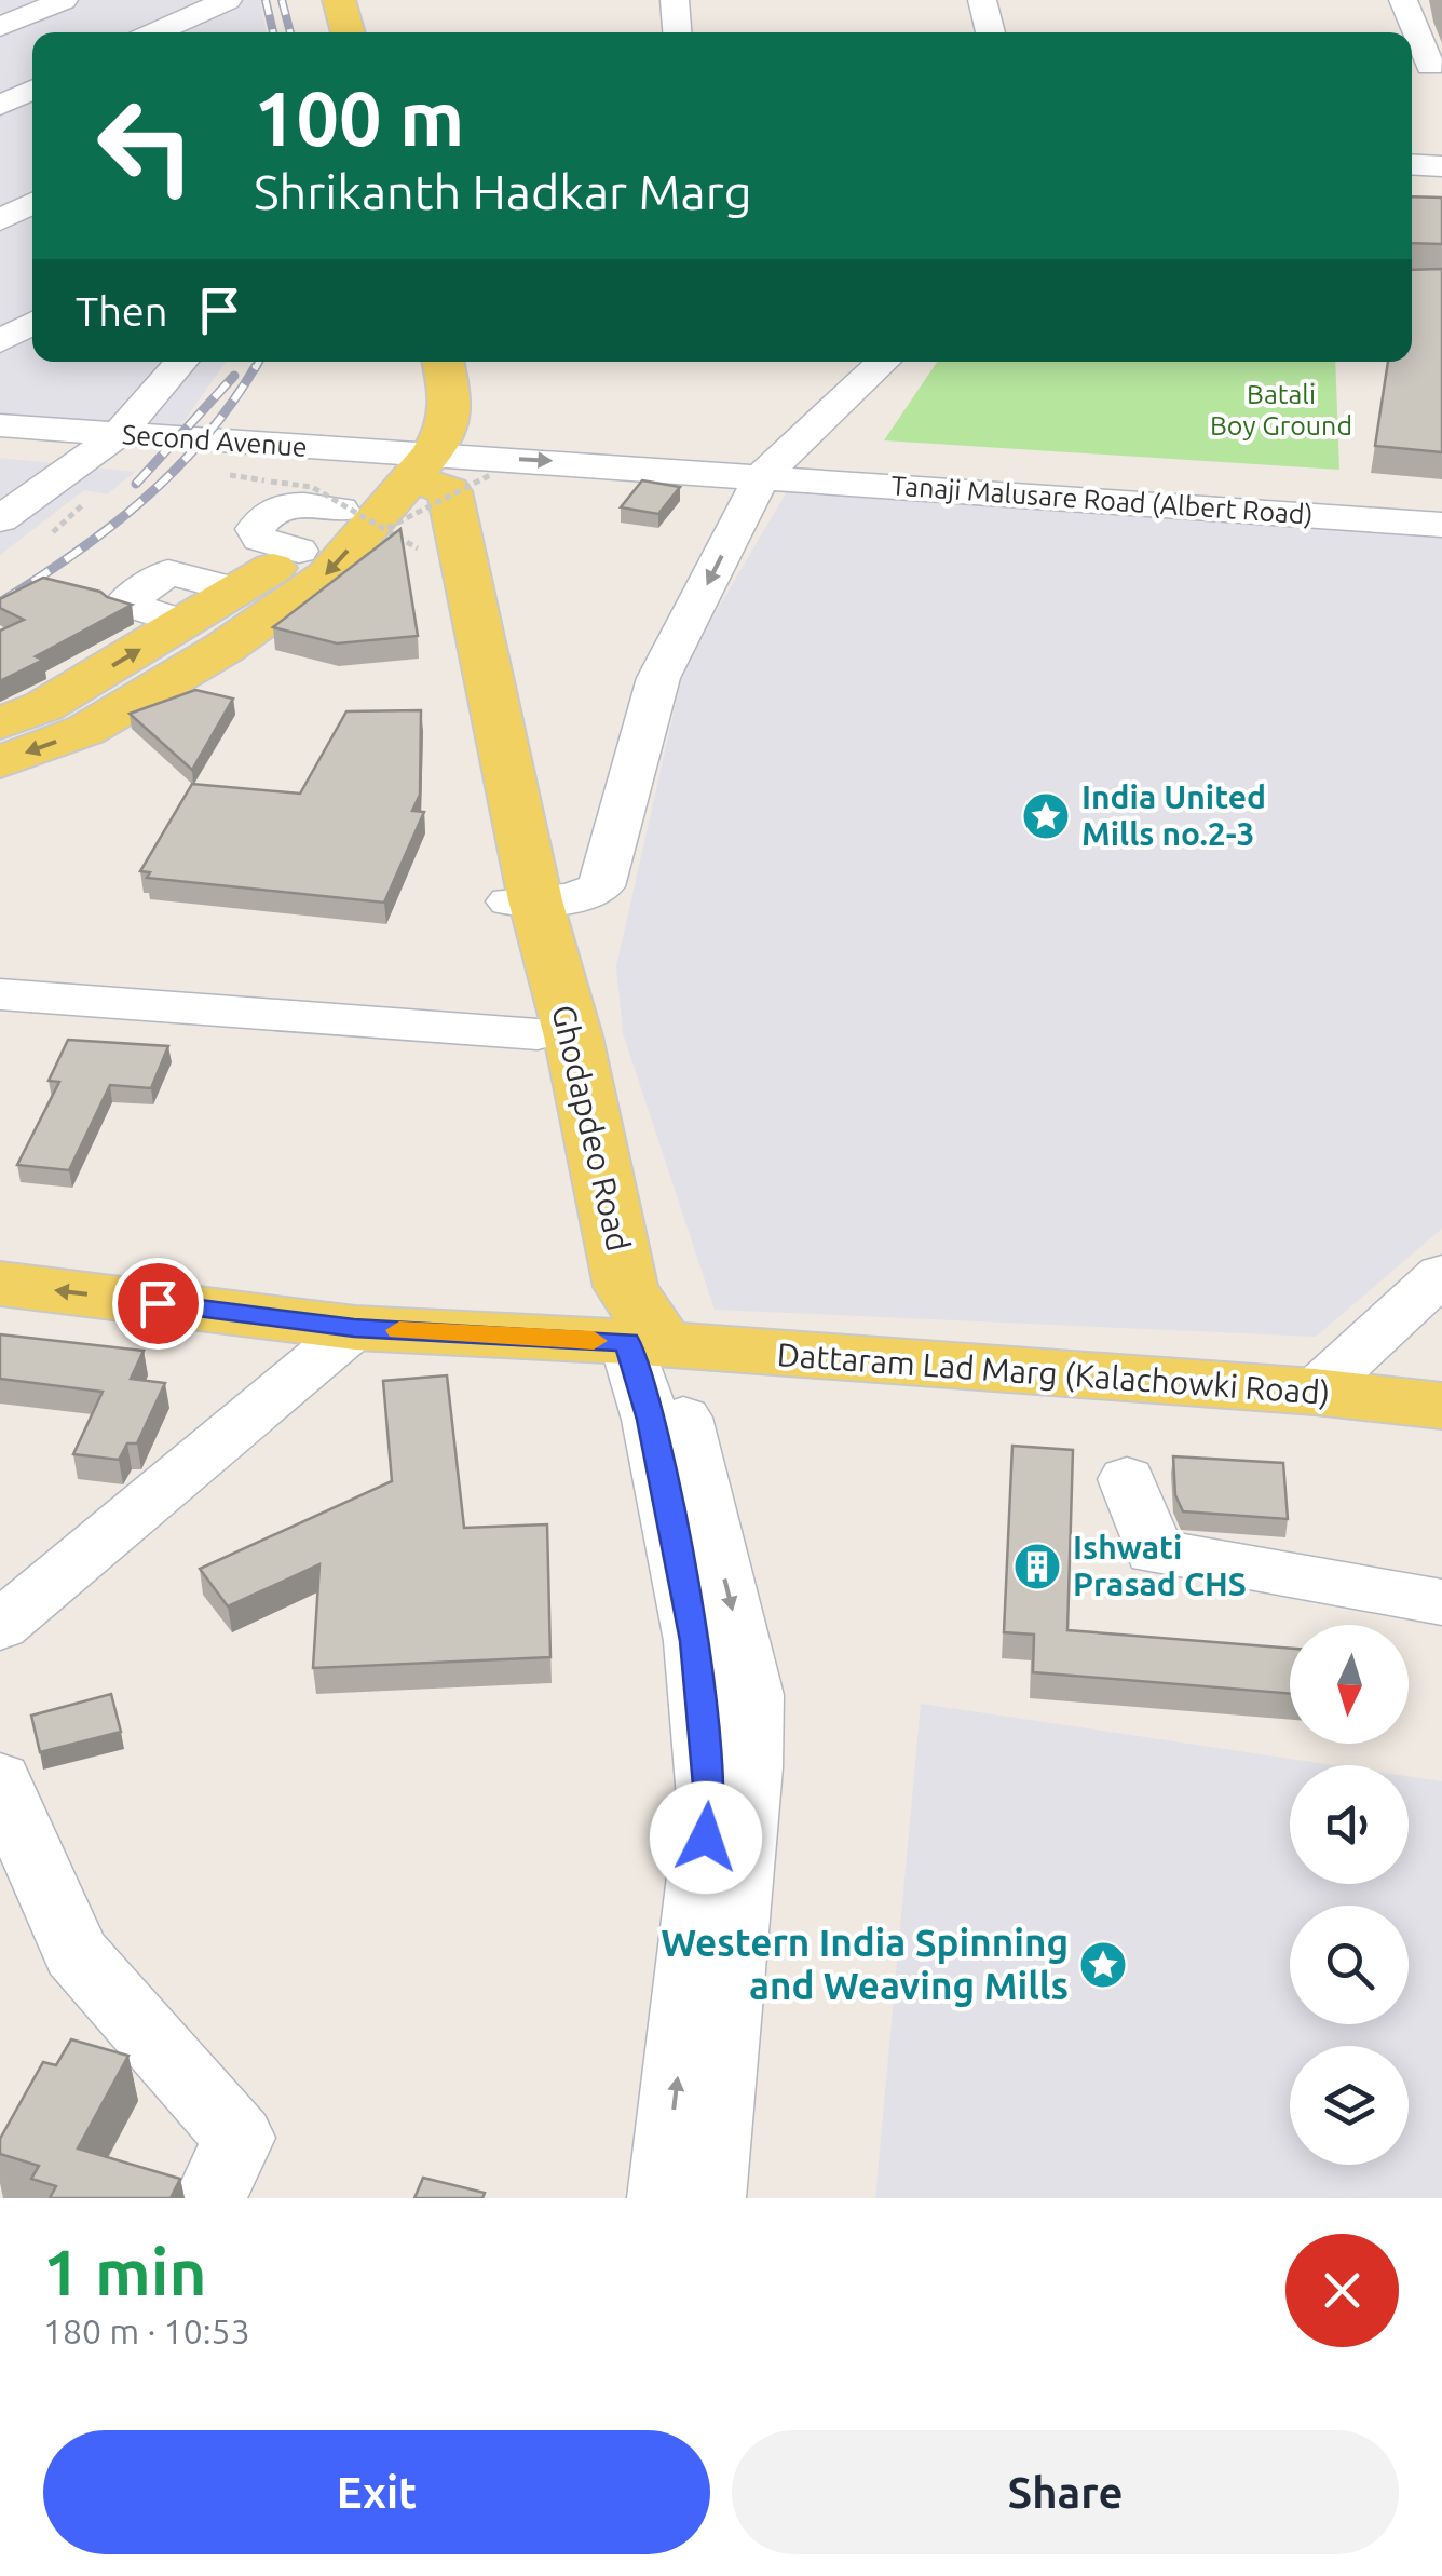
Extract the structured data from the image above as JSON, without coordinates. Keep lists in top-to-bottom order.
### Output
{
  "streets": {
    "main road": ["Ghodapdeo Road", "Dattaram Lad Marg (Kalachowki Road)"],
    "street": ["Second Avenue", "Tanaji Malusare Road (Albert Road)"]
  },
  "crossings": [
    ["Second Avenue", "Tanaji Malusare Road (Albert Road)"],
    ["Second Avenue", "Ghodapdeo Road"],
    ["Ghodapdeo Road", "Dattaram Lad Marg (Kalachowki Road)"]
  ],
  "one_way": ["Second Avenue"],
  "parks": ["Batali Boy Ground"],
  "places": {
    "place": ["India United Mills no.2-3", "Western India Spinning and Weaving Mills"],
    "building": ["Ishwati Prasad CHS"]
  },
  "north": "bottom",
  "page": {
    "turn": ["100 m", "Shrikanth Hadkar Marg"],
    "then": "Then",
    "heading": ["1 min", "180 m · 10:53"],
    "buttons": ["Exit", "Share"]
  }
}
